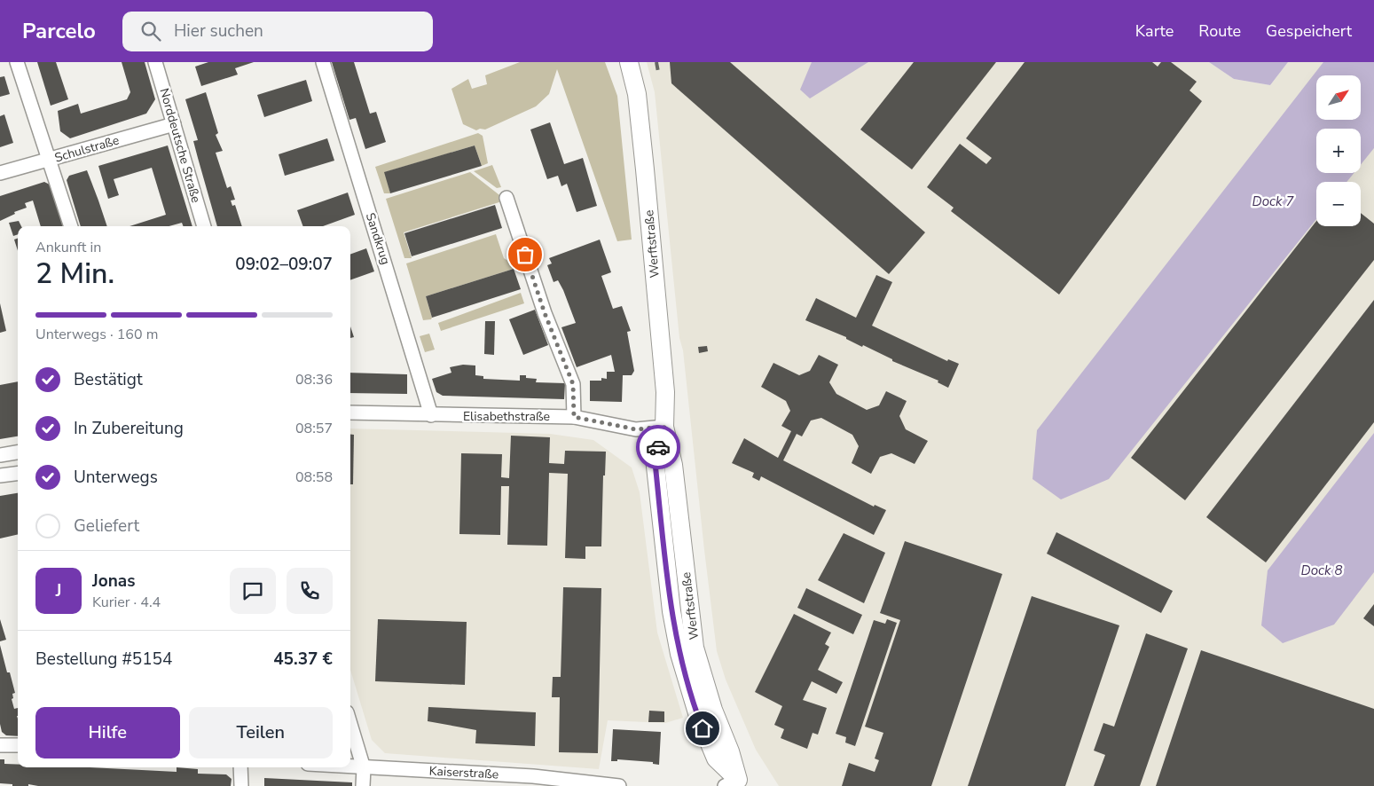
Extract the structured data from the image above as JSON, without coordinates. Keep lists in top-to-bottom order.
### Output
{
  "streets": {
    "main road": ["Werftstraße"],
    "street": [
      "Norddeutsche Straße",
      "Schulstraße",
      "Sandkrug",
      "Elisabethstraße",
      "Kaiserstraße"
    ]
  },
  "crossings": [
    ["Norddeutsche Straße", "Schulstraße"],
    ["Sandkrug", "Elisabethstraße"],
    ["Werftstraße", "Elisabethstraße"]
  ],
  "water": ["Dock 7", "Dock 8"],
  "north": "top right",
  "page": {
    "header": "Parcelo",
    "search": "Hier suchen",
    "nav": ["Karte", "Route", "Gespeichert"],
    "map_buttons": ["+", "−"],
    "heading": ["2 Min.", "Ankunft in", "09:02–09:07"],
    "panel": [
      "Jonas",
      "Kurier · 4.4",
      "Bestellung #5154",
      "45.37 €"
    ],
    "bar": "Unterwegs · 160 m",
    "list": [
      ["Bestätigt", "08:36"],
      ["In Zubereitung", "08:57"],
      ["Unterwegs", "08:58"],
      "Geliefert"
    ],
    "round": "J",
    "buttons": ["Hilfe", "Teilen"]
  }
}
